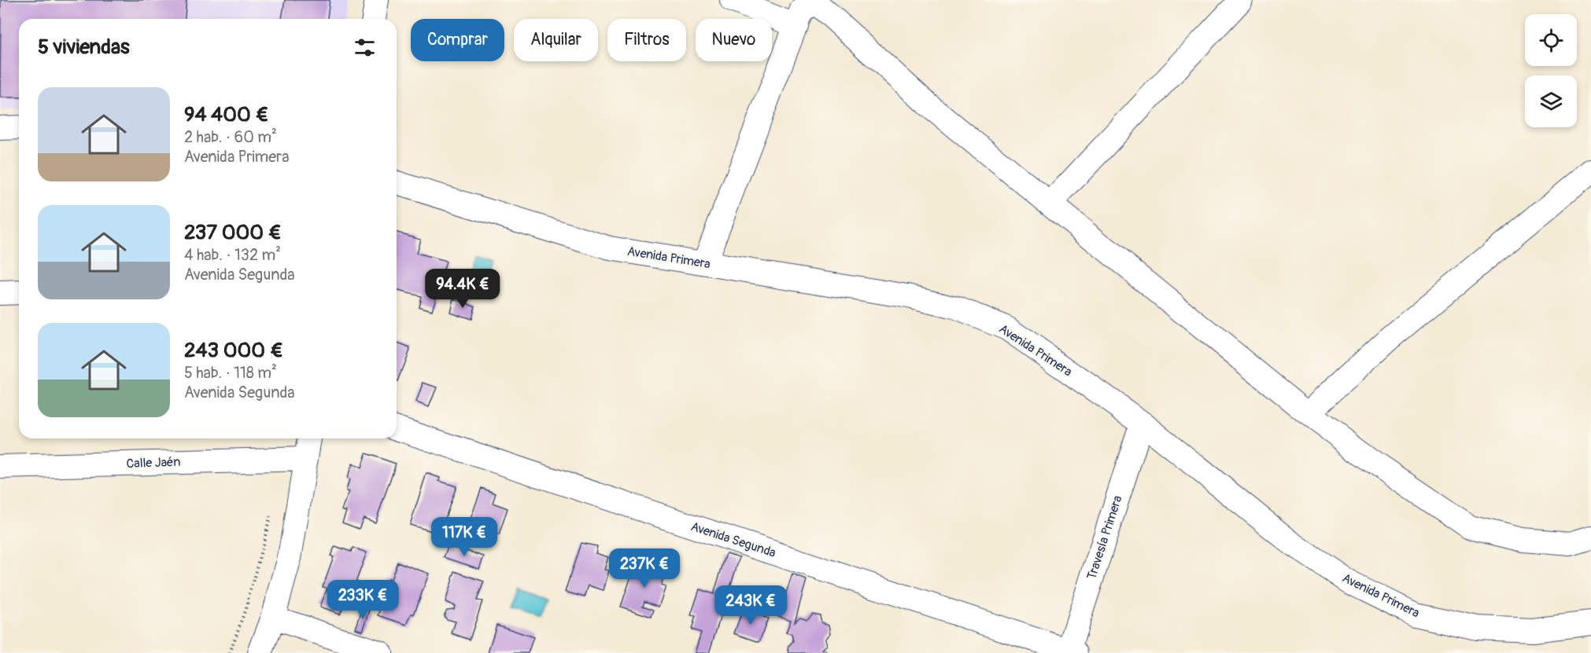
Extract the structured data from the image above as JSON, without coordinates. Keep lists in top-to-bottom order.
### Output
{
  "streets": {
    "street": [
      "Avenida Primera",
      "Calle Jaén",
      "Travesía Primera",
      "Avenida Segunda"
    ]
  },
  "crossings": [
    ["Avenida Primera", "Travesía Primera"],
    ["Travesía Primera", "Avenida Segunda"]
  ],
  "page": {
    "chip": [
      "Comprar",
      "Alquilar",
      "Filtros",
      "Nuevo"
    ],
    "heading": "5 viviendas",
    "list": [
      {
        "name": "94 400 €",
        "note": "2 hab. · 60 m² · Avenida Primera"
      },
      {
        "name": "237 000 €",
        "note": "4 hab. · 132 m² · Avenida Segunda"
      },
      {
        "name": "243 000 €",
        "note": "5 hab. · 118 m² · Avenida Segunda"
      }
    ],
    "price": [
      "94.4K €",
      "117K €",
      "237K €",
      "233K €",
      "243K €"
    ]
  }
}
